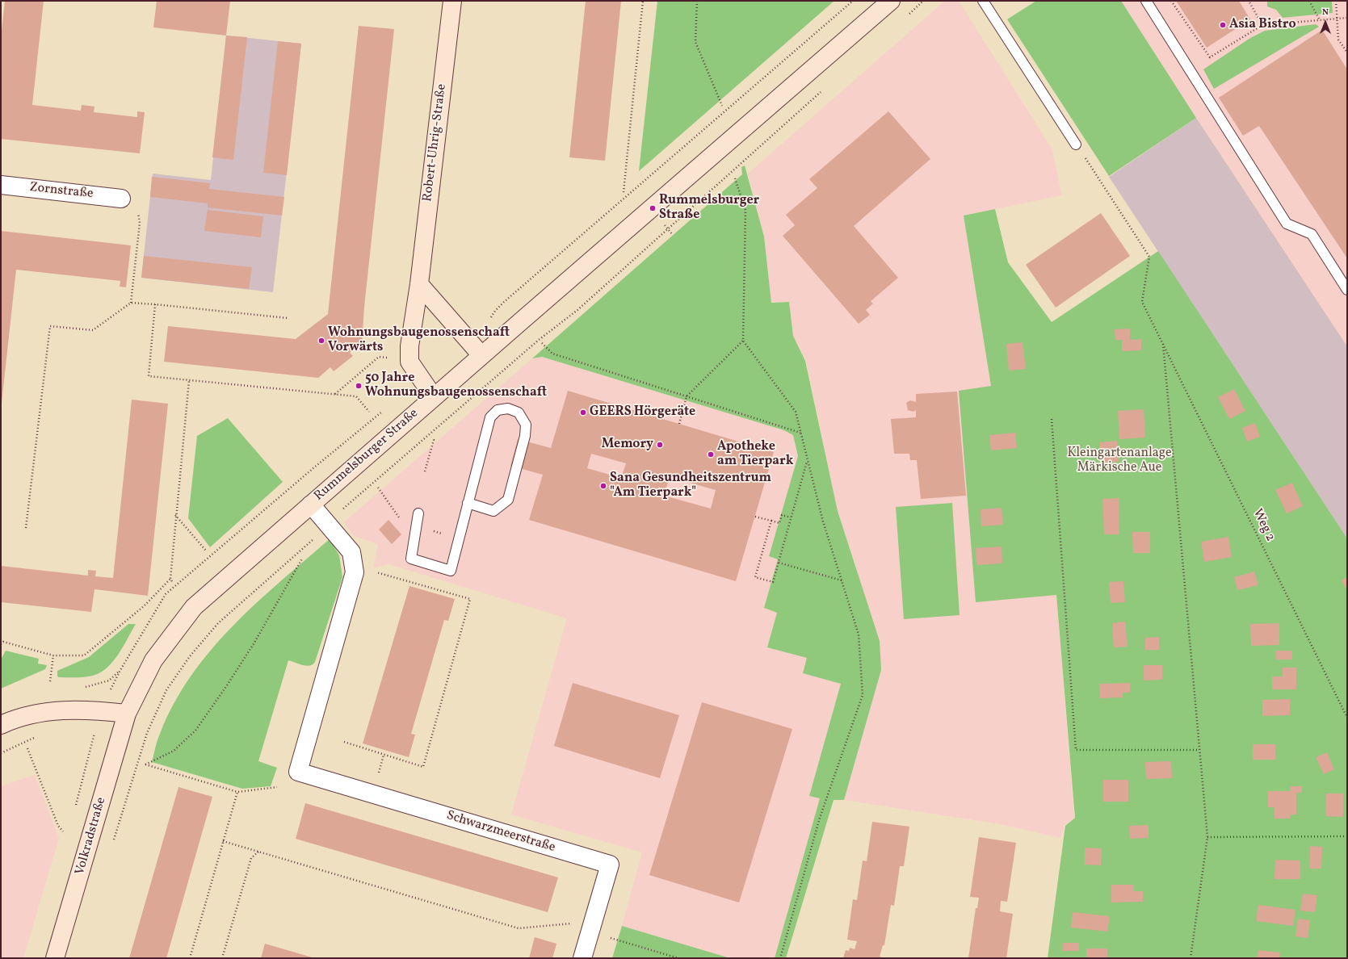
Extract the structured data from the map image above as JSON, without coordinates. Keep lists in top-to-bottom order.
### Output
{
  "streets": {
    "street": [
      "Robert-Uhrig-Straße",
      "Zornstraße",
      "Rummelsburger Straße",
      "Schwarzmeerstraße",
      "Volkradstraße"
    ],
    "path": ["Weg 2"]
  },
  "crossings": [
    ["Robert-Uhrig-Straße", "Rummelsburger Straße"],
    ["Rummelsburger Straße", "Schwarzmeerstraße"],
    ["Rummelsburger Straße", "Volkradstraße"]
  ],
  "parks": ["Kleingartenanlage Märkische Aue"],
  "places": [
    "Asia Bistro",
    "Rummelsburger Straße",
    "Wohnungsbaugenossenschaft Vorwärts",
    "50 Jahre Wohnungsbaugenossenschaft",
    "GEERS Hörgeräte",
    "Memory",
    "Apotheke am Tierpark",
    "Sana Gesundheitszentrum \"Am Tierpark\""
  ],
  "north": "top"
}
